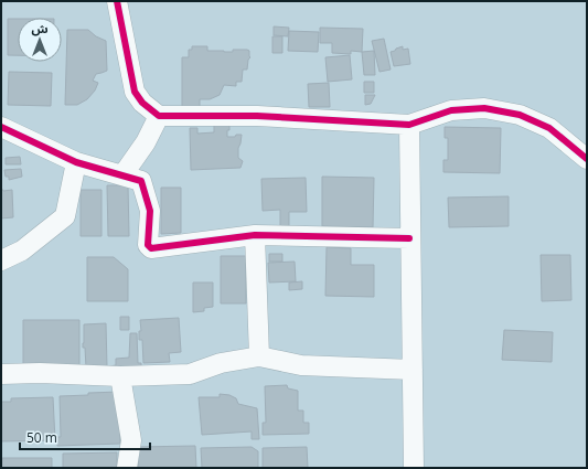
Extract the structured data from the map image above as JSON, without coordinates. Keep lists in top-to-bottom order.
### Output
{
  "scale_bar": "50 m",
  "north": "top"
}
